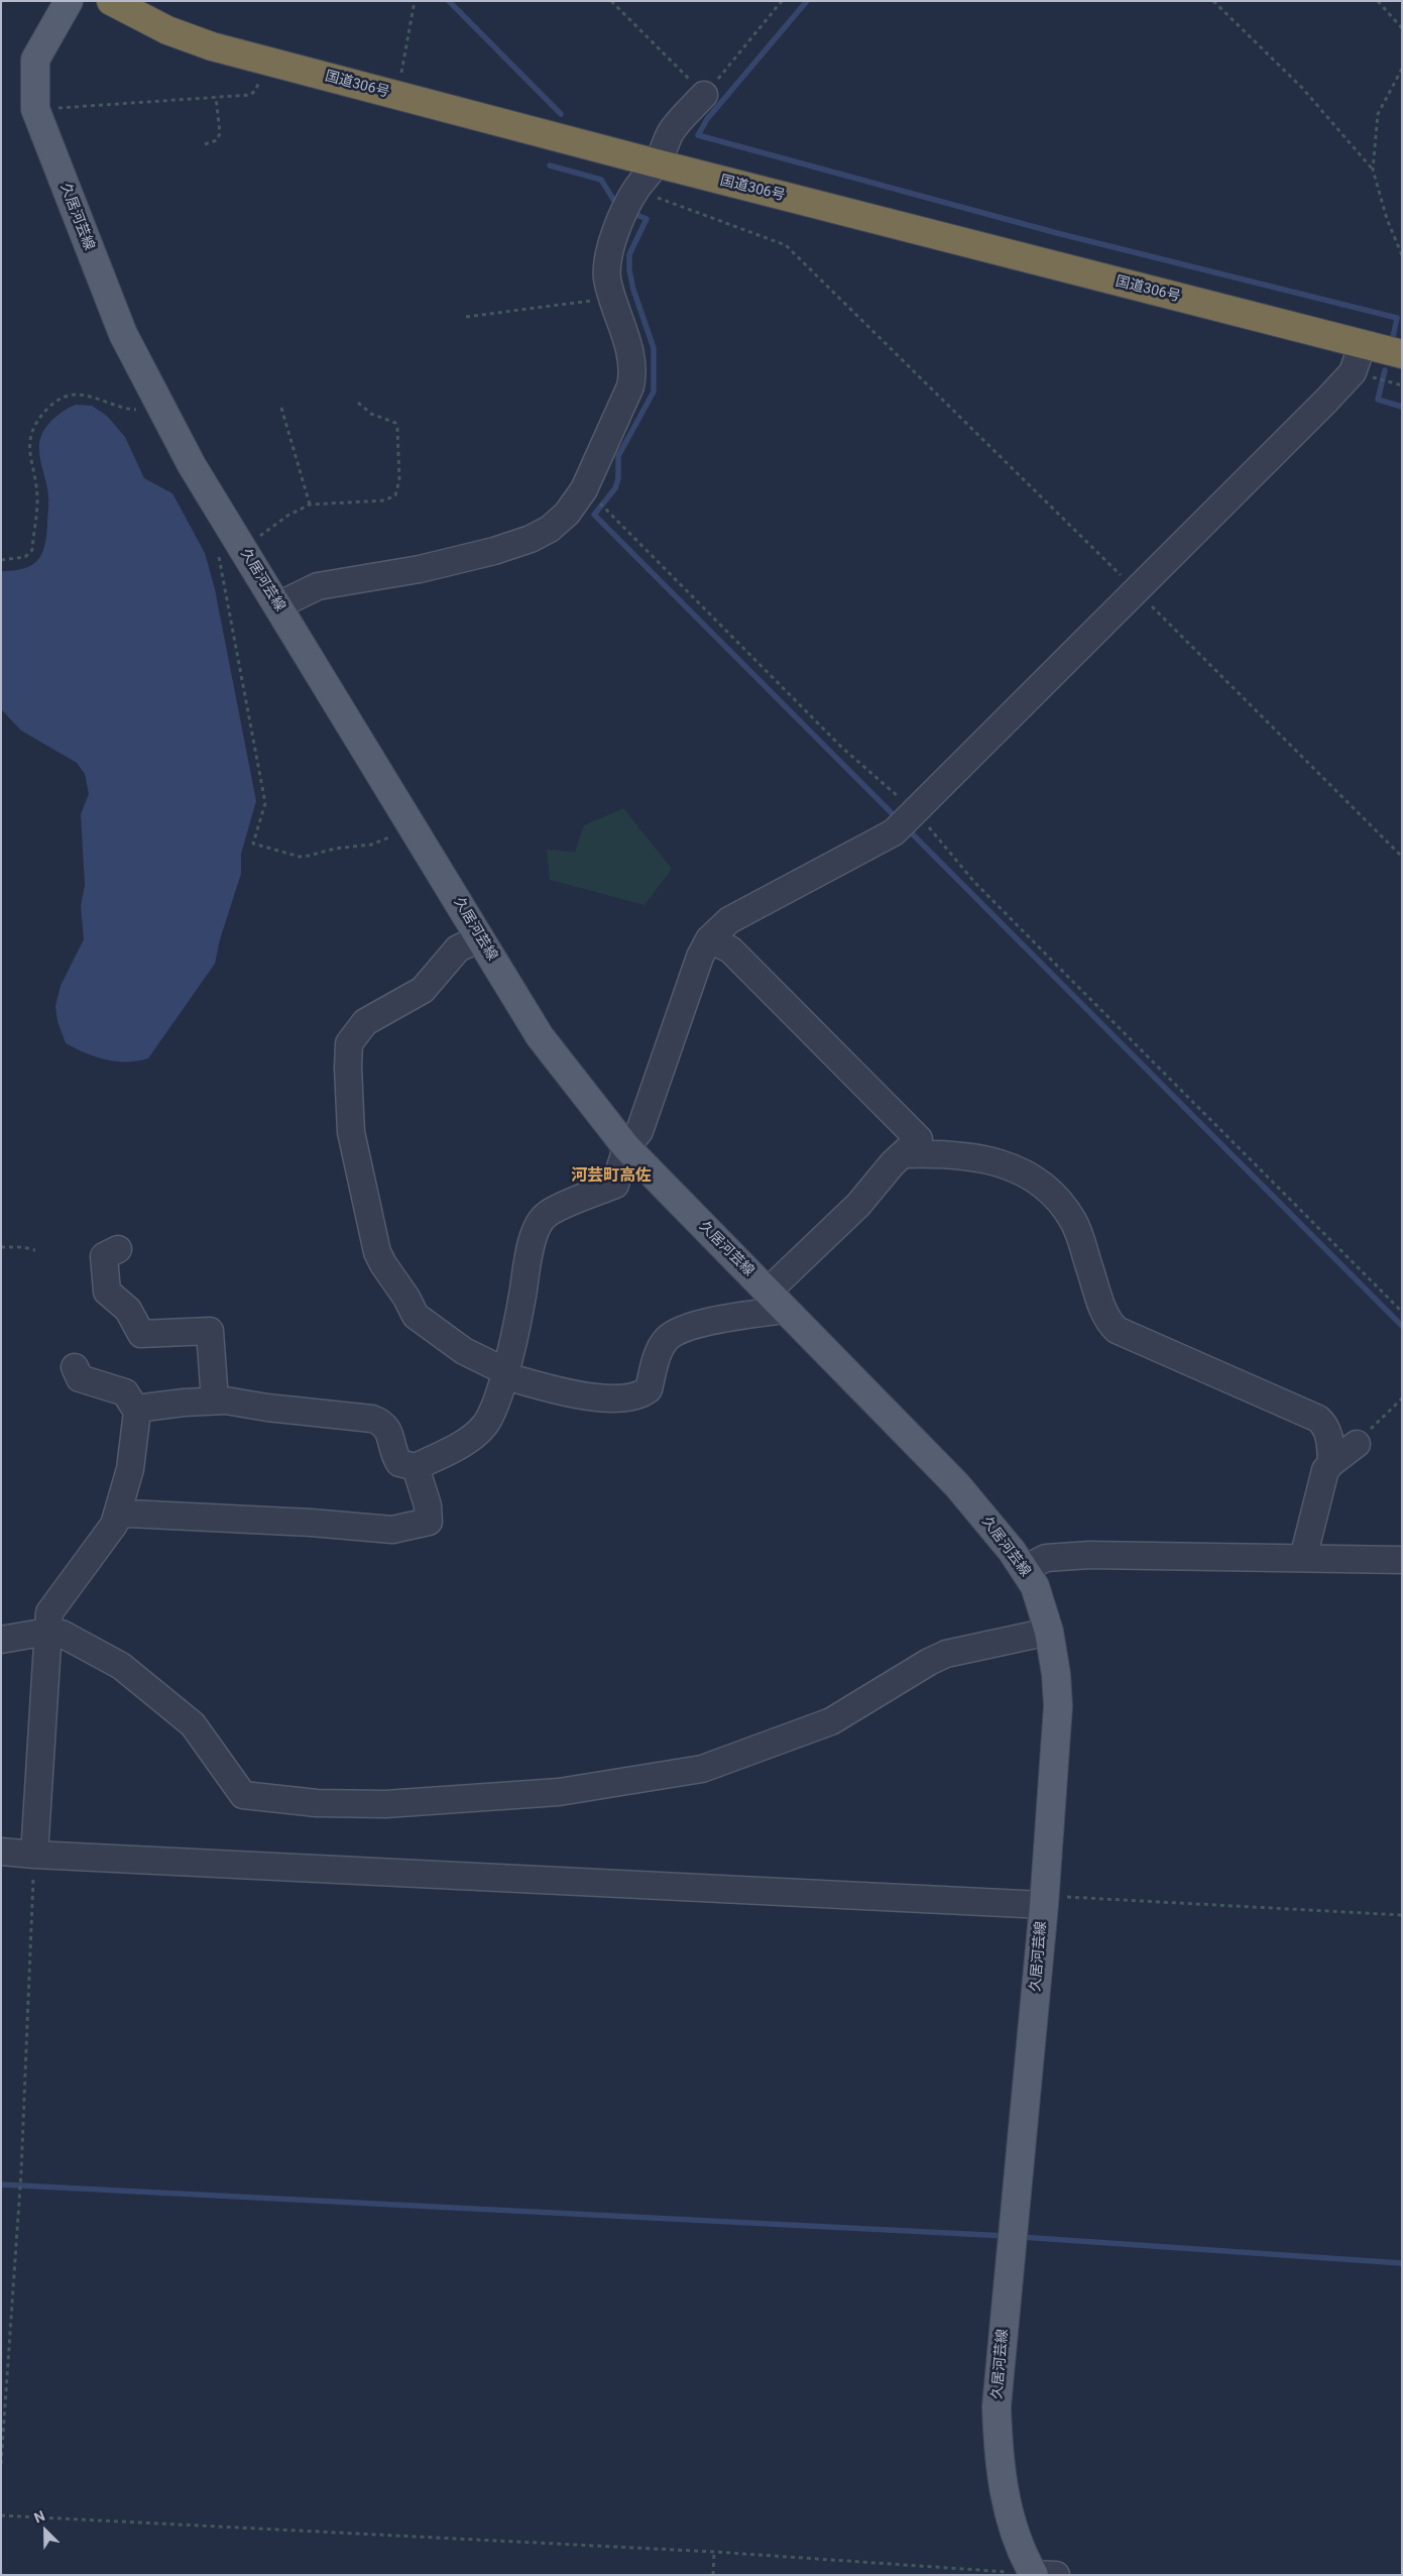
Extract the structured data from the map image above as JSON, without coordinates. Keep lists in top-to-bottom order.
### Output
{
  "streets": {
    "highway": ["国道306号"],
    "main road": ["久居河芸線"]
  },
  "districts": ["河芸町高佐"],
  "north": "top left"
}
